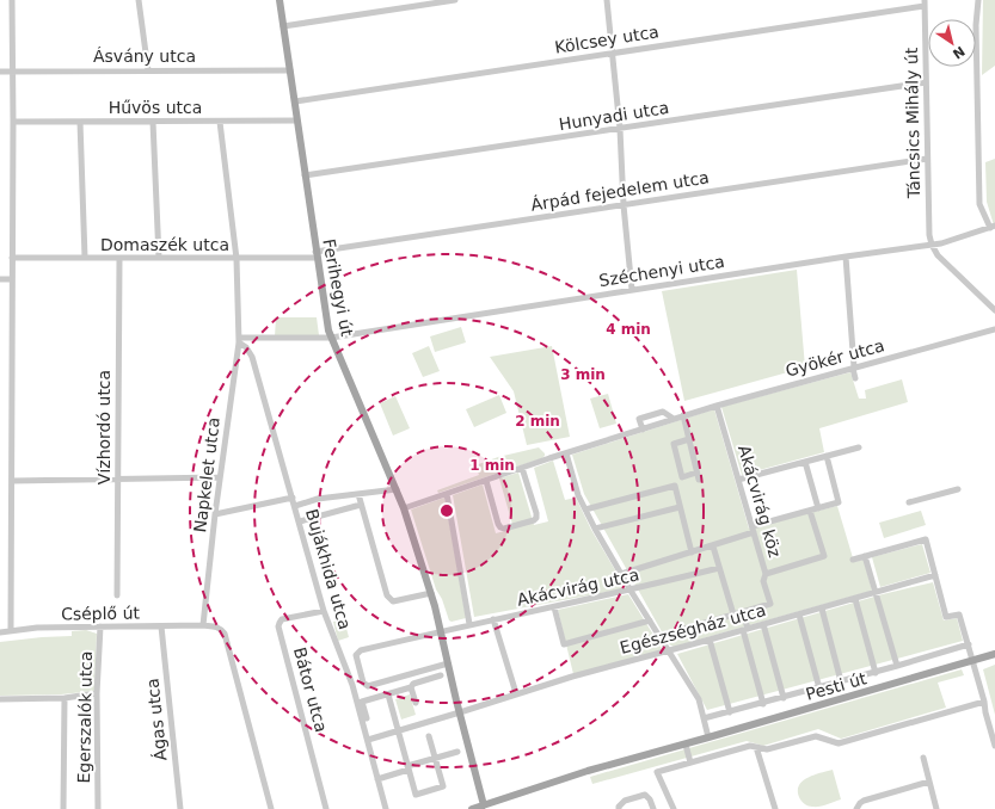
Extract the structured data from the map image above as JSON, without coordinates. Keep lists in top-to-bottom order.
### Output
{
  "streets": {
    "main road": ["Ferihegyi út", "Pesti út"],
    "street": [
      "Kölcsey utca",
      "Ásvány utca",
      "Hűvös utca",
      "Hunyadi utca",
      "Táncsics Mihály út",
      "Árpád fejedelem utca",
      "Domaszék utca",
      "Széchenyi utca",
      "Gyökér utca",
      "Vízhordó utca",
      "Napkelet utca",
      "Akácvirág köz",
      "Bujákhida utca",
      "Akácvirág utca",
      "Cséplő út",
      "Egészségház utca",
      "Bátor utca",
      "Egerszalók utca",
      "Ágas utca"
    ]
  },
  "crossings": [
    ["Kölcsey utca", "Táncsics Mihály út"],
    ["Kölcsey utca", "Ferihegyi út"],
    ["Ásvány utca", "Ferihegyi út"],
    ["Hűvös utca", "Ferihegyi út"],
    ["Hűvös utca", "Napkelet utca"],
    ["Hunyadi utca", "Táncsics Mihály út"],
    ["Hunyadi utca", "Ferihegyi út"],
    ["Táncsics Mihály út", "Árpád fejedelem utca"],
    ["Táncsics Mihály út", "Széchenyi utca"],
    ["Árpád fejedelem utca", "Domaszék utca"],
    ["Árpád fejedelem utca", "Ferihegyi út"],
    ["Domaszék utca", "Ferihegyi út"],
    ["Domaszék utca", "Vízhordó utca"],
    ["Domaszék utca", "Napkelet utca"],
    ["Széchenyi utca", "Ferihegyi út"],
    ["Széchenyi utca", "Napkelet utca"],
    ["Széchenyi utca", "Bujákhida utca"],
    ["Ferihegyi út", "Gyökér utca"],
    ["Ferihegyi út", "Akácvirág utca"],
    ["Ferihegyi út", "Egészségház utca"],
    ["Ferihegyi út", "Pesti út"],
    ["Gyökér utca", "Akácvirág köz"],
    ["Napkelet utca", "Bujákhida utca"],
    ["Napkelet utca", "Cséplő út"],
    ["Akácvirág köz", "Akácvirág utca"],
    ["Akácvirág köz", "Egészségház utca"],
    ["Bujákhida utca", "Bátor utca"],
    ["Cséplő út", "Egerszalók utca"],
    ["Cséplő út", "Ágas utca"],
    ["Egészségház utca", "Pesti út"]
  ],
  "north": "bottom right",
  "rings": [
    "4 min",
    "3 min",
    "2 min",
    "1 min"
  ]
}
